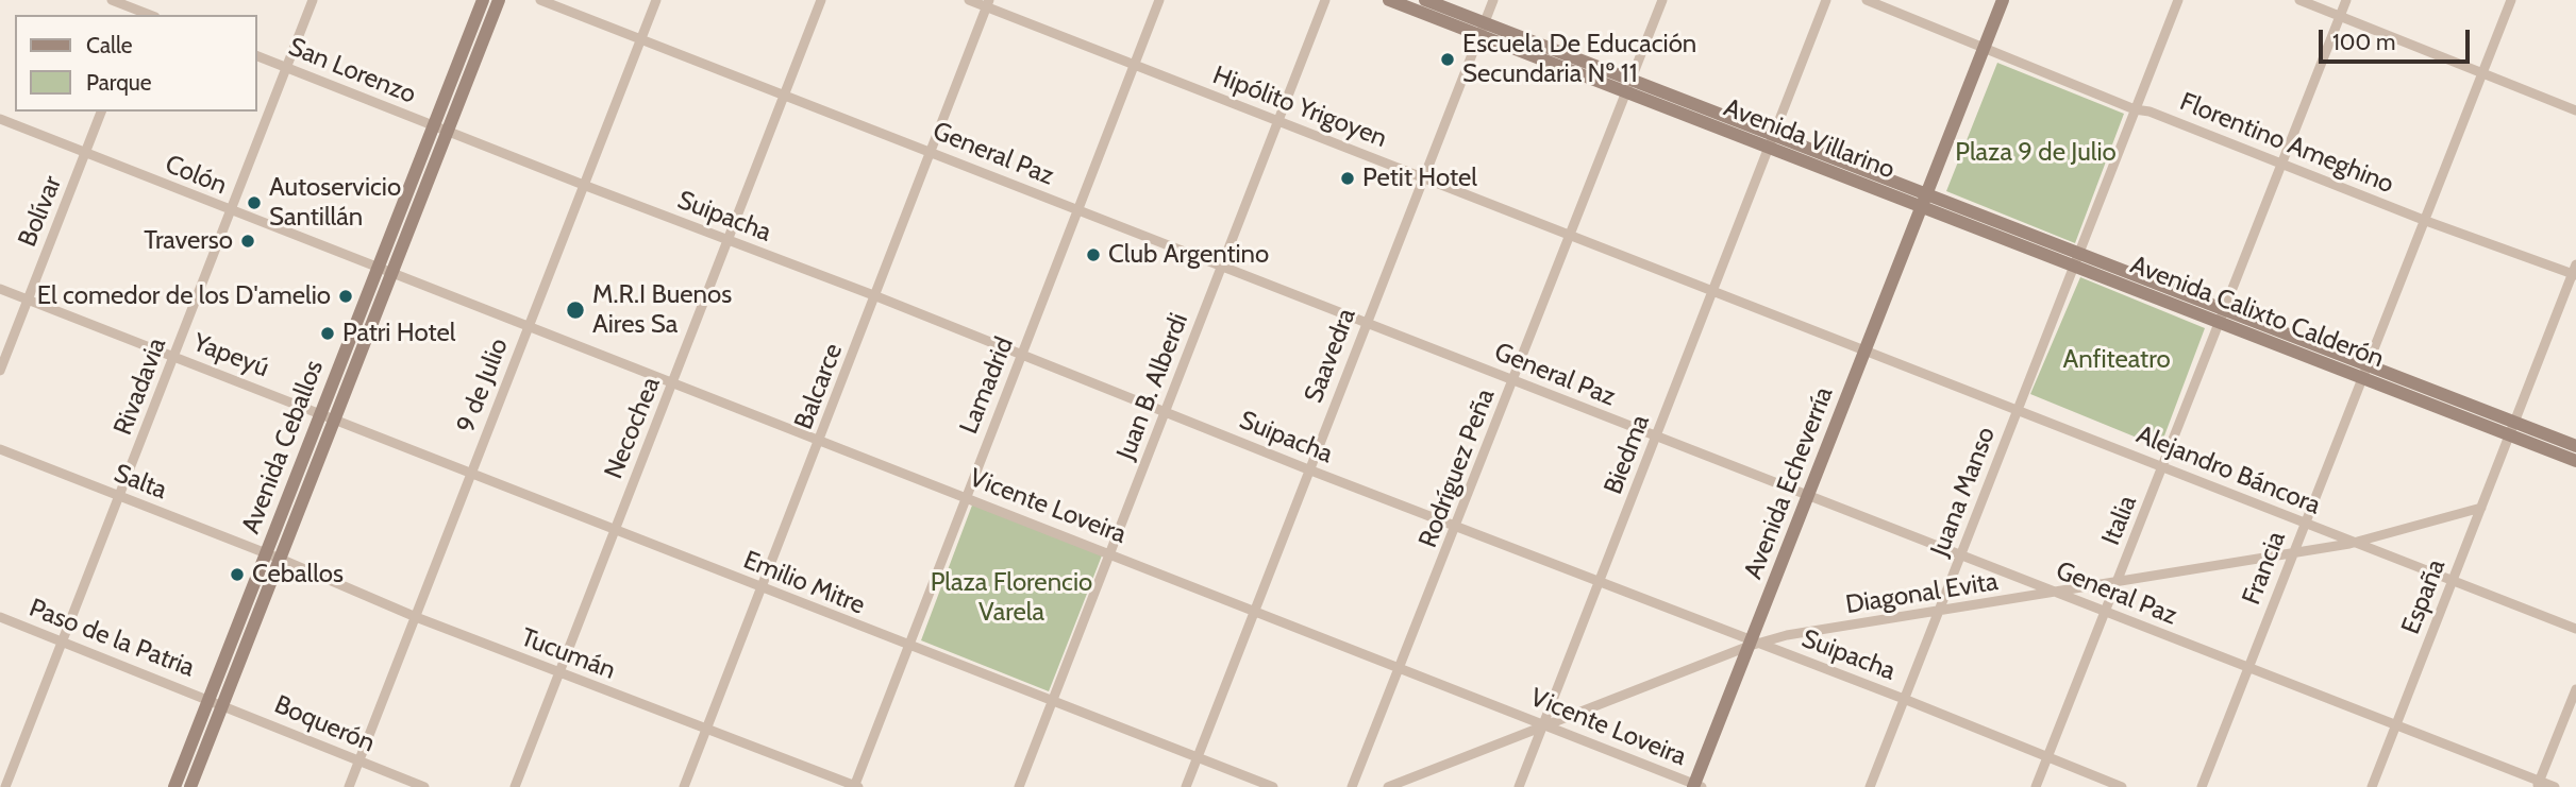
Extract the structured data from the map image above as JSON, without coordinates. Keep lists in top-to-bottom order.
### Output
{
  "streets": {
    "main road": [
      "Avenida Villarino",
      "Avenida Calixto Calderón",
      "Avenida Ceballos",
      "Avenida Echeverría"
    ],
    "street": [
      "San Lorenzo",
      "Hipólito Yrigoyen",
      "Florentino Ameghino",
      "General Paz",
      "Colón",
      "Bolívar",
      "Suipacha",
      "Yapeyú",
      "Saavedra",
      "9 de Julio",
      "Lamadrid",
      "Rivadavia",
      "Balcarce",
      "Juan B. Alberdi",
      "Necochea",
      "Biedma",
      "Rodríguez Peña",
      "Alejandro Báncora",
      "Salta",
      "Juana Manso",
      "Vicente Loveira",
      "Italia",
      "Francia",
      "Emilio Mitre",
      "Diagonal Evita",
      "España",
      "Paso de la Patria",
      "Tucumán",
      "Boquerón"
    ]
  },
  "crossings": [
    ["San Lorenzo", "Suipacha"],
    ["San Lorenzo", "Rivadavia"],
    ["San Lorenzo", "Avenida Ceballos"],
    ["Hipólito Yrigoyen", "Saavedra"],
    ["Hipólito Yrigoyen", "Lamadrid"],
    ["Hipólito Yrigoyen", "Balcarce"],
    ["Hipólito Yrigoyen", "Juan B. Alberdi"],
    ["Hipólito Yrigoyen", "Biedma"],
    ["Hipólito Yrigoyen", "Rodríguez Peña"],
    ["Hipólito Yrigoyen", "Alejandro Báncora"],
    ["Hipólito Yrigoyen", "Avenida Echeverría"],
    ["Avenida Villarino", "Avenida Calixto Calderón"],
    ["Avenida Villarino", "Saavedra"],
    ["Avenida Villarino", "Biedma"],
    ["Avenida Villarino", "Rodríguez Peña"],
    ["Avenida Villarino", "Avenida Echeverría"],
    ["Florentino Ameghino", "Avenida Echeverría"],
    ["Florentino Ameghino", "Juana Manso"],
    ["Florentino Ameghino", "Italia"],
    ["Florentino Ameghino", "Francia"],
    ["Florentino Ameghino", "España"],
    ["General Paz", "Saavedra"],
    ["General Paz", "9 de Julio"],
    ["General Paz", "Lamadrid"],
    ["General Paz", "Balcarce"],
    ["General Paz", "Juan B. Alberdi"],
    ["General Paz", "Necochea"],
    ["General Paz", "Biedma"],
    ["General Paz", "Rodríguez Peña"],
    ["General Paz", "Avenida Echeverría"],
    ["General Paz", "Juana Manso"],
    ["General Paz", "Italia"],
    ["General Paz", "Francia"],
    ["General Paz", "Diagonal Evita"],
    ["General Paz", "España"],
    ["Colón", "Bolívar"],
    ["Colón", "Rivadavia"],
    ["Colón", "Avenida Ceballos"],
    ["Colón", "Vicente Loveira"],
    ["Bolívar", "Yapeyú"],
    ["Suipacha", "Saavedra"],
    ["Suipacha", "9 de Julio"],
    ["Suipacha", "Lamadrid"],
    ["Suipacha", "Balcarce"],
    ["Suipacha", "Juan B. Alberdi"],
    ["Suipacha", "Necochea"],
    ["Suipacha", "Avenida Ceballos"],
    ["Suipacha", "Biedma"],
    ["Suipacha", "Rodríguez Peña"],
    ["Suipacha", "Avenida Echeverría"],
    ["Suipacha", "Juana Manso"],
    ["Suipacha", "Italia"],
    ["Suipacha", "Diagonal Evita"],
    ["Avenida Calixto Calderón", "Avenida Echeverría"],
    ["Avenida Calixto Calderón", "Juana Manso"],
    ["Avenida Calixto Calderón", "Italia"],
    ["Avenida Calixto Calderón", "Francia"],
    ["Avenida Calixto Calderón", "España"],
    ["Yapeyú", "Rivadavia"],
    ["Yapeyú", "Avenida Ceballos"],
    ["Yapeyú", "Emilio Mitre"],
    ["Saavedra", "Vicente Loveira"],
    ["Saavedra", "Emilio Mitre"],
    ["9 de Julio", "Vicente Loveira"],
    ["9 de Julio", "Emilio Mitre"],
    ["9 de Julio", "Tucumán"],
    ["9 de Julio", "Boquerón"],
    ["Lamadrid", "Vicente Loveira"],
    ["Lamadrid", "Emilio Mitre"],
    ["Lamadrid", "Tucumán"],
    ["Rivadavia", "Salta"],
    ["Rivadavia", "Paso de la Patria"],
    ["Balcarce", "Vicente Loveira"],
    ["Balcarce", "Emilio Mitre"],
    ["Balcarce", "Tucumán"],
    ["Juan B. Alberdi", "Vicente Loveira"],
    ["Juan B. Alberdi", "Emilio Mitre"],
    ["Necochea", "Vicente Loveira"],
    ["Necochea", "Emilio Mitre"],
    ["Necochea", "Tucumán"],
    ["Avenida Ceballos", "Salta"],
    ["Avenida Ceballos", "Vicente Loveira"],
    ["Avenida Ceballos", "Emilio Mitre"],
    ["Avenida Ceballos", "Paso de la Patria"],
    ["Avenida Ceballos", "Tucumán"],
    ["Avenida Ceballos", "Boquerón"],
    ["Biedma", "Vicente Loveira"],
    ["Biedma", "Diagonal Evita"],
    ["Rodríguez Peña", "Vicente Loveira"],
    ["Alejandro Báncora", "Avenida Echeverría"],
    ["Alejandro Báncora", "Juana Manso"],
    ["Alejandro Báncora", "Italia"],
    ["Alejandro Báncora", "Francia"],
    ["Alejandro Báncora", "Diagonal Evita"],
    ["Alejandro Báncora", "España"],
    ["Salta", "Tucumán"],
    ["Avenida Echeverría", "Vicente Loveira"],
    ["Avenida Echeverría", "Diagonal Evita"],
    ["Juana Manso", "Diagonal Evita"],
    ["Vicente Loveira", "Diagonal Evita"],
    ["Italia", "Diagonal Evita"],
    ["Francia", "Diagonal Evita"],
    ["Diagonal Evita", "España"],
    ["Paso de la Patria", "Boquerón"]
  ],
  "parks": ["Plaza 9 de Julio", "Anfiteatro", "Plaza Florencio Varela"],
  "places": [
    "Escuela De Educación Secundaria Nº 11",
    "Petit Hotel",
    "Autoservicio Santillán",
    "Traverso",
    "Club Argentino",
    "El comedor de los D'amelio",
    "M.R.I Buenos Aires Sa",
    "Patri Hotel",
    "Ceballos"
  ],
  "legend": ["Calle", "Parque"],
  "scale_bar": "100 m"
}
